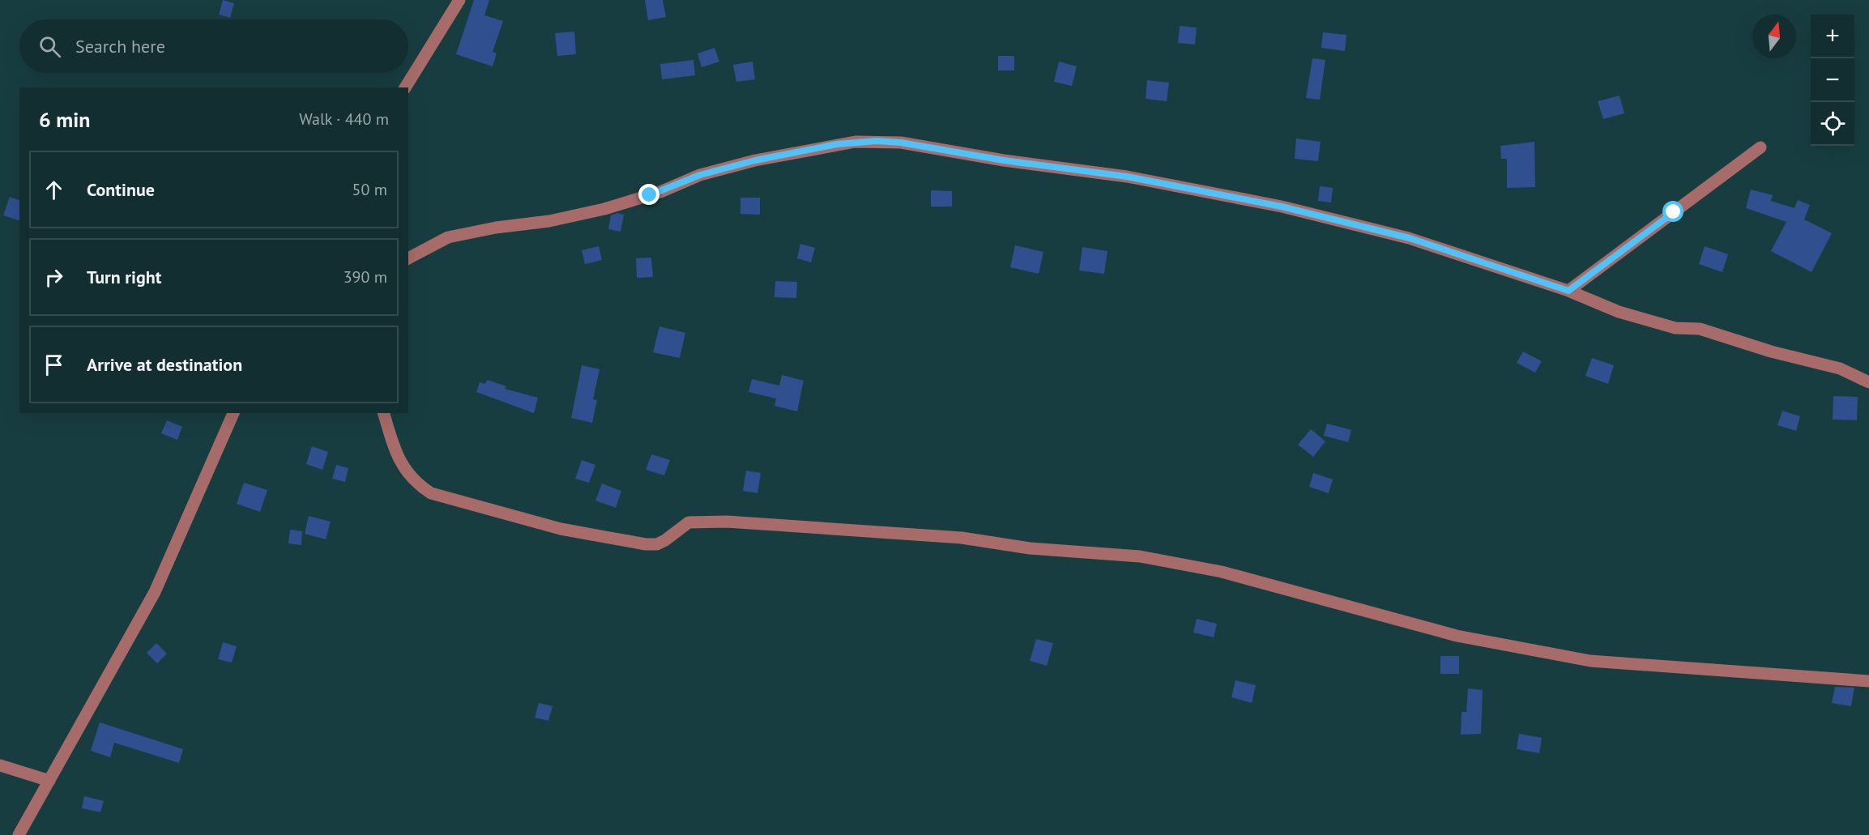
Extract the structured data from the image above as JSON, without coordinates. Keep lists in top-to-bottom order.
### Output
{
  "north": "top",
  "page": {
    "map_buttons": ["+", "−"],
    "search": "Search here",
    "heading": ["6 min", "Walk · 440 m"],
    "list": [
      ["Continue", "50 m"],
      ["Turn right", "390 m"],
      "Arrive at destination"
    ]
  }
}
